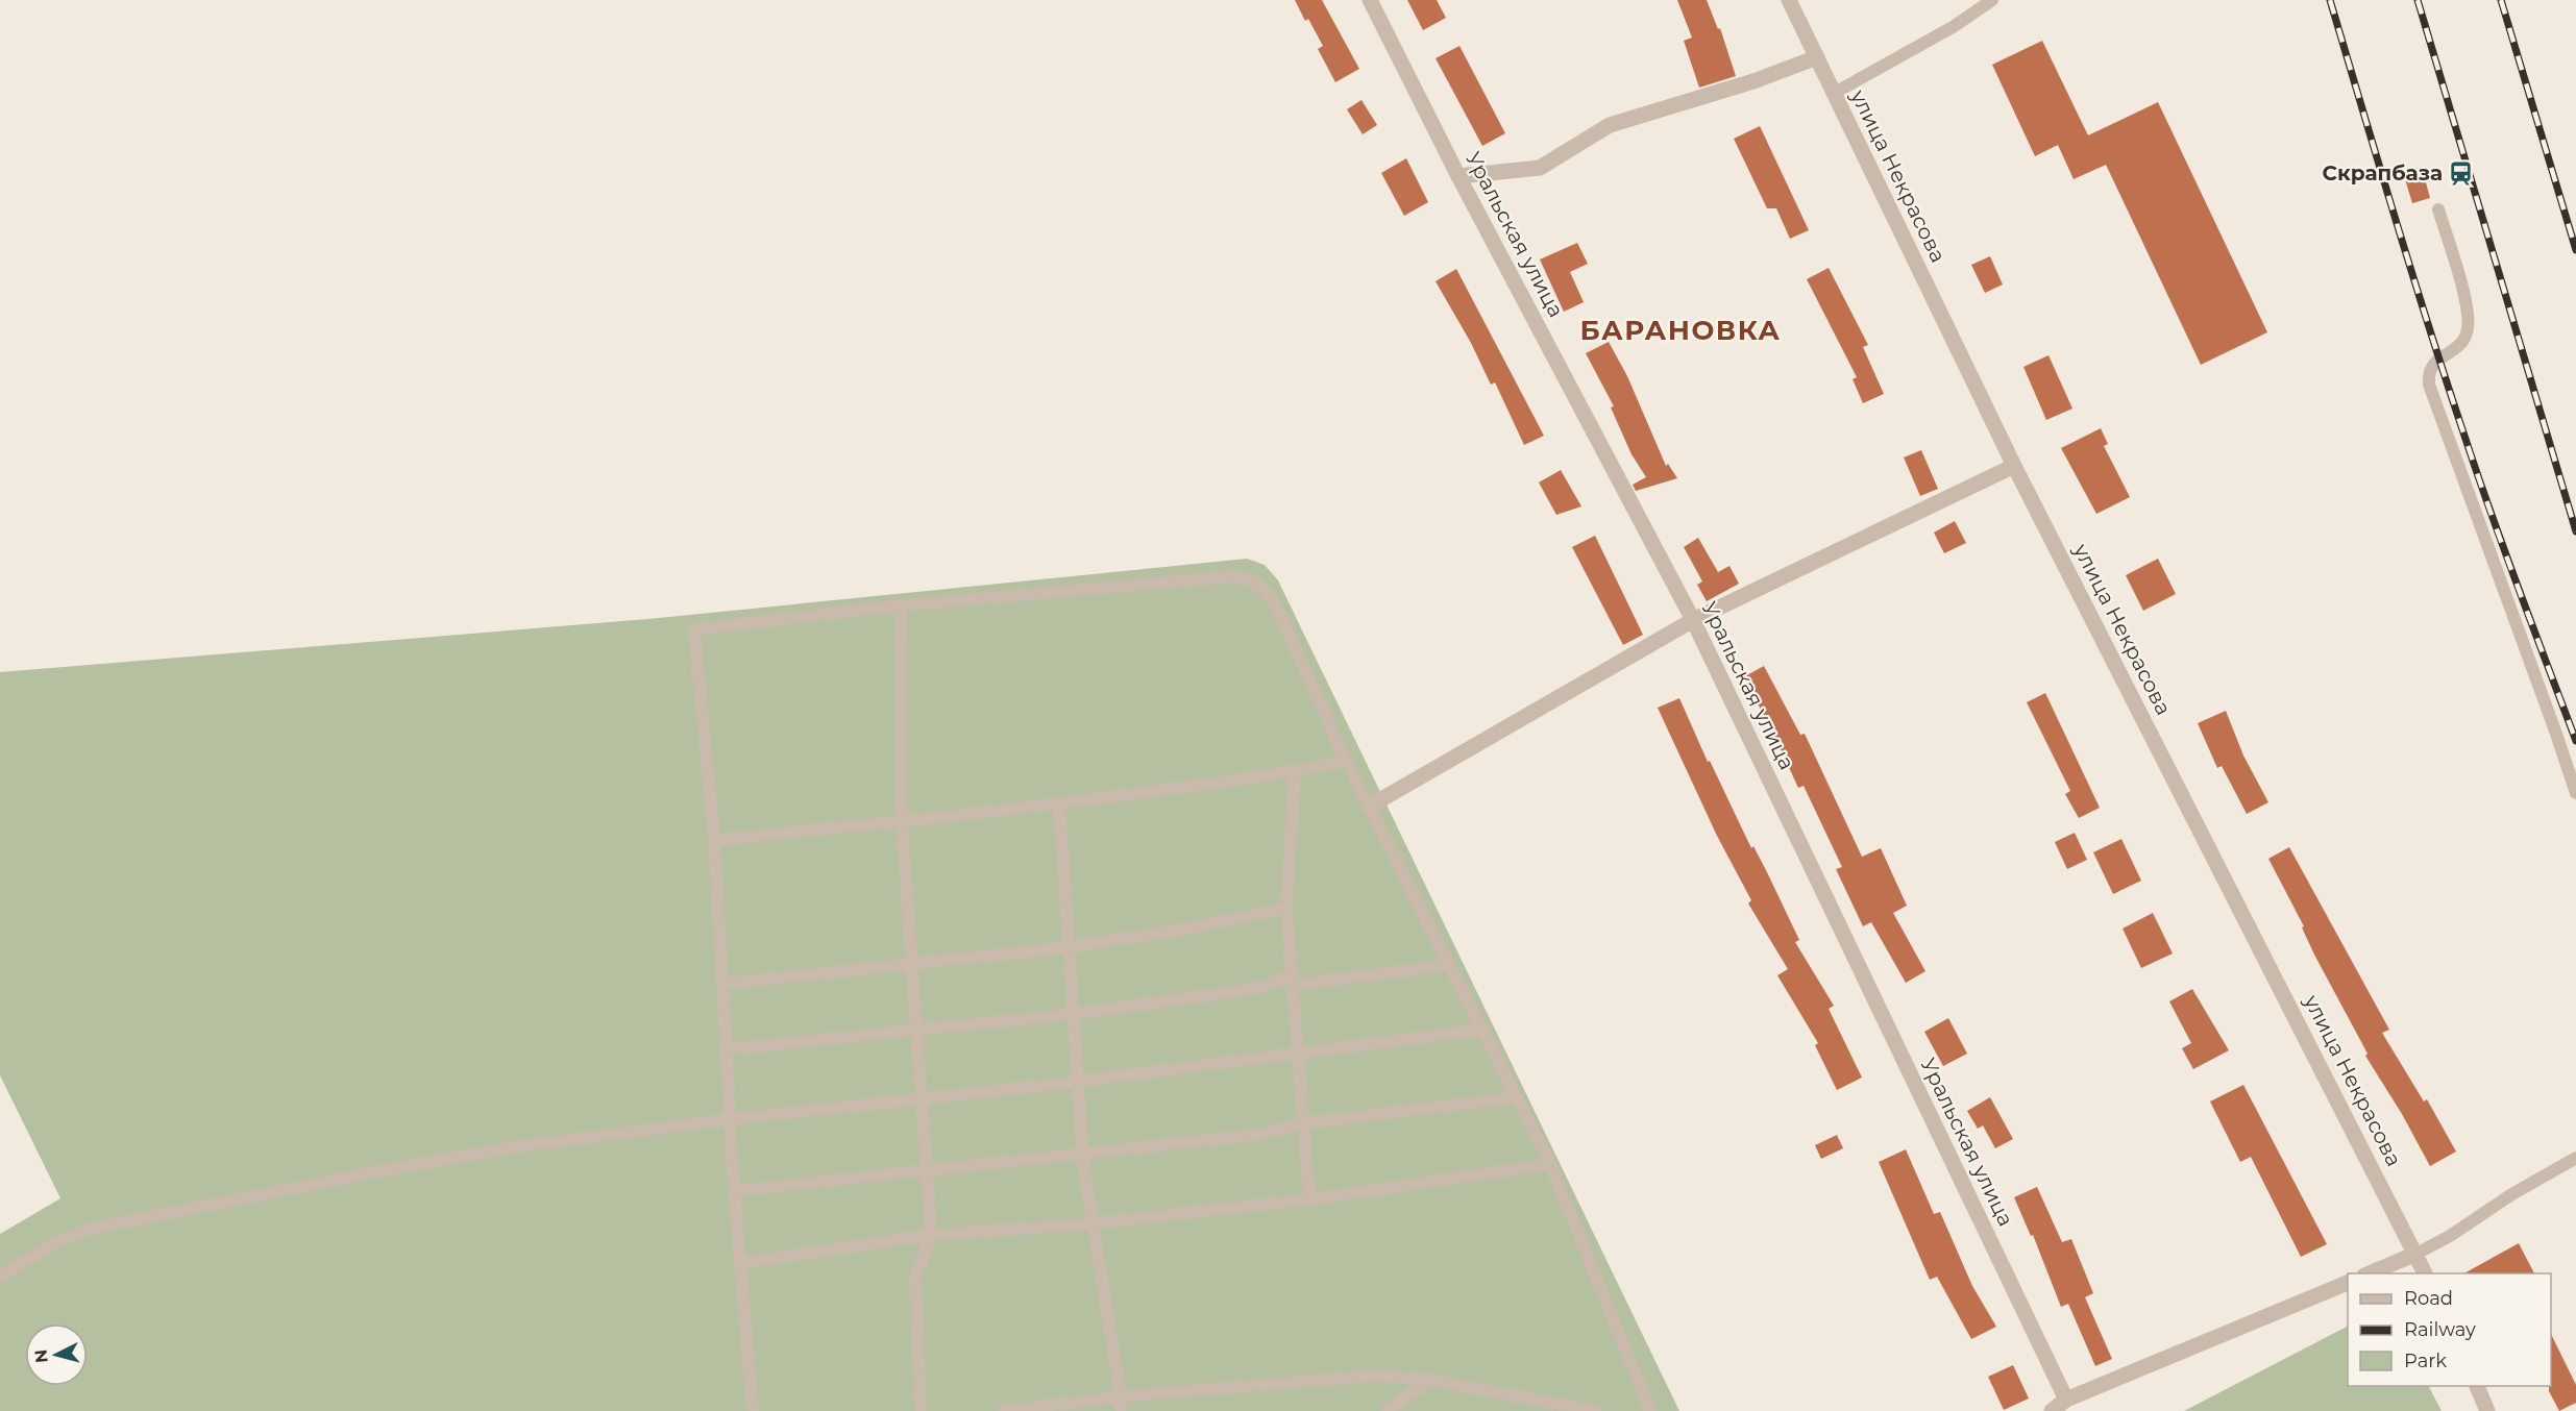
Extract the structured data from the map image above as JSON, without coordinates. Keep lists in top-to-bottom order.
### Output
{
  "streets": {
    "street": ["улица Некрасова", "Уральская улица"]
  },
  "districts": ["БАРАНОВКА"],
  "places": {
    "station": ["Скрапбаза"]
  },
  "legend": ["Road", "Railway", "Park"],
  "north": "left"
}
